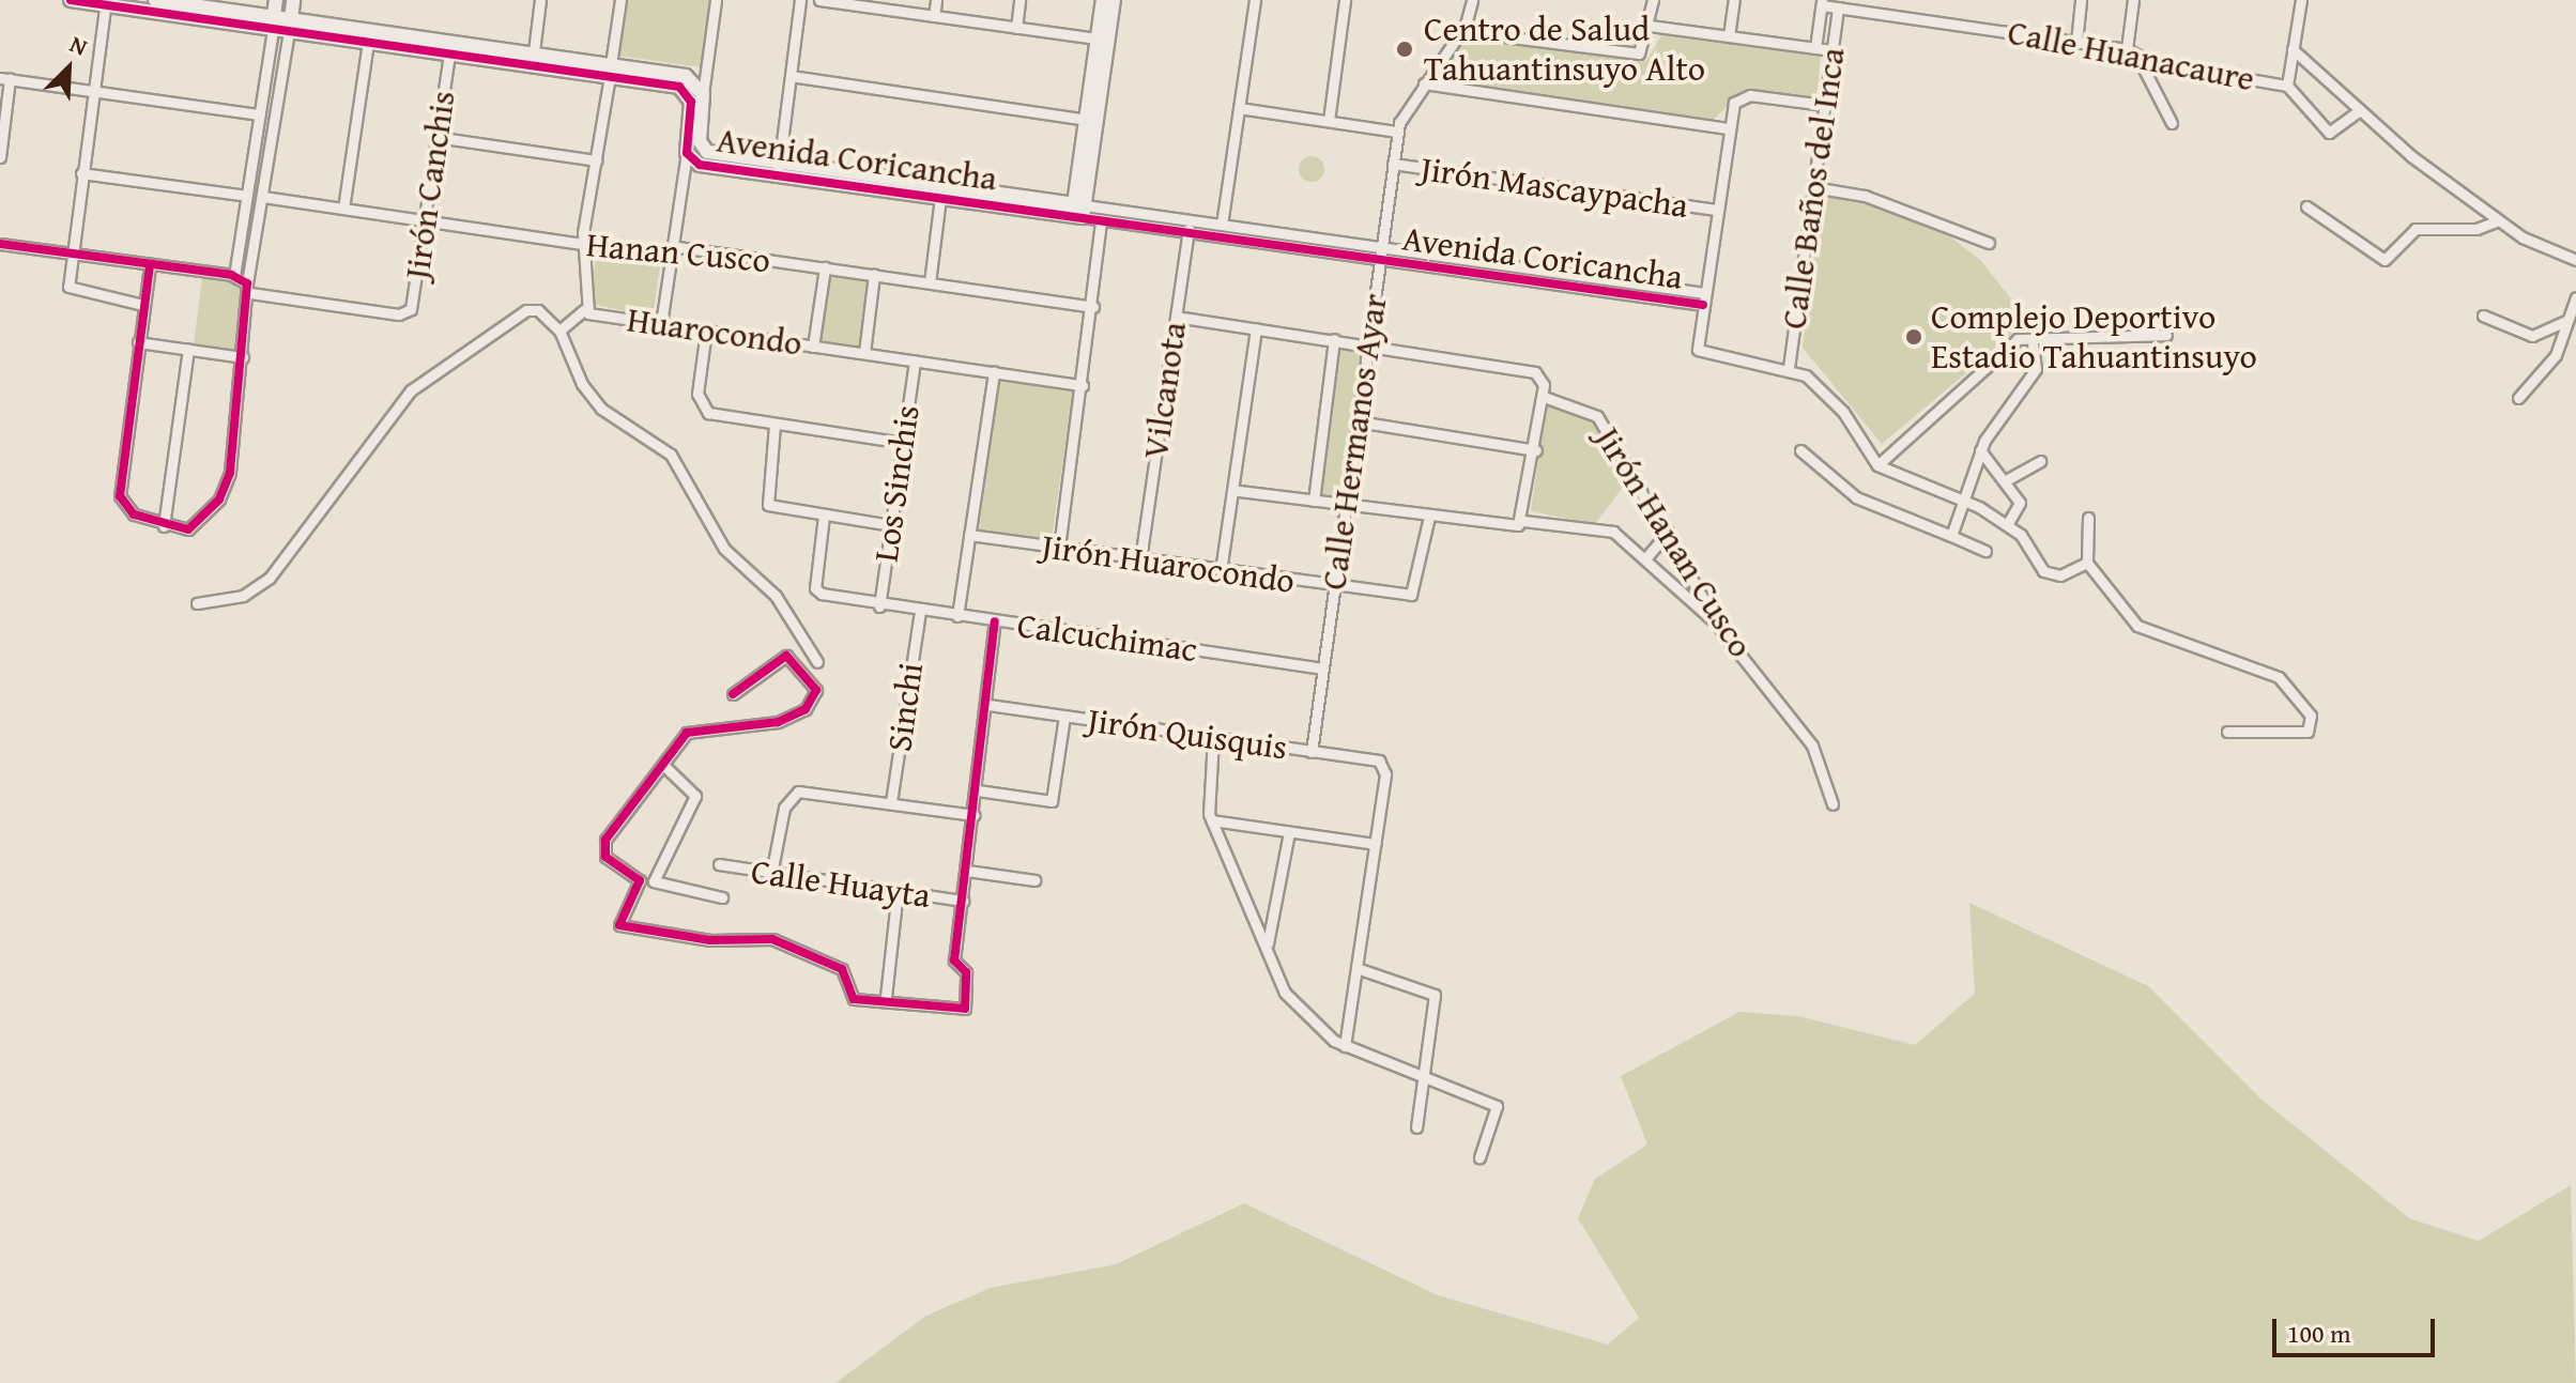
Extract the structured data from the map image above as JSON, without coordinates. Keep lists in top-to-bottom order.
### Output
{
  "streets": {
    "street": [
      "Calle Huanacaure",
      "Avenida Coricancha",
      "Jirón Canchis",
      "Jirón Mascaypacha",
      "Calle Baños del Inca",
      "Hanan Cusco",
      "Huarocondo",
      "Vilcanota",
      "Calle Hermanos Ayar",
      "Los Sinchis",
      "Jirón Hanan Cusco",
      "Jirón Huarocondo",
      "Calcuchimac",
      "Sinchi",
      "Jirón Quisquis",
      "Calle Huayta"
    ]
  },
  "crossings": [
    ["Calle Huanacaure", "Calle Baños del Inca"],
    ["Avenida Coricancha", "Jirón Canchis"],
    ["Avenida Coricancha", "Huarocondo"],
    ["Avenida Coricancha", "Vilcanota"],
    ["Avenida Coricancha", "Calle Hermanos Ayar"],
    ["Jirón Canchis", "Hanan Cusco"],
    ["Jirón Mascaypacha", "Calle Hermanos Ayar"],
    ["Hanan Cusco", "Huarocondo"],
    ["Huarocondo", "Los Sinchis"],
    ["Vilcanota", "Jirón Huarocondo"],
    ["Calle Hermanos Ayar", "Jirón Huarocondo"],
    ["Calle Hermanos Ayar", "Calcuchimac"],
    ["Calle Hermanos Ayar", "Jirón Quisquis"],
    ["Los Sinchis", "Calcuchimac"],
    ["Calcuchimac", "Sinchi"]
  ],
  "places": ["Centro de Salud Tahuantinsuyo Alto", "Complejo Deportivo Estadio Tahuantinsuyo"],
  "scale_bar": "100 m",
  "north": "top right"
}
